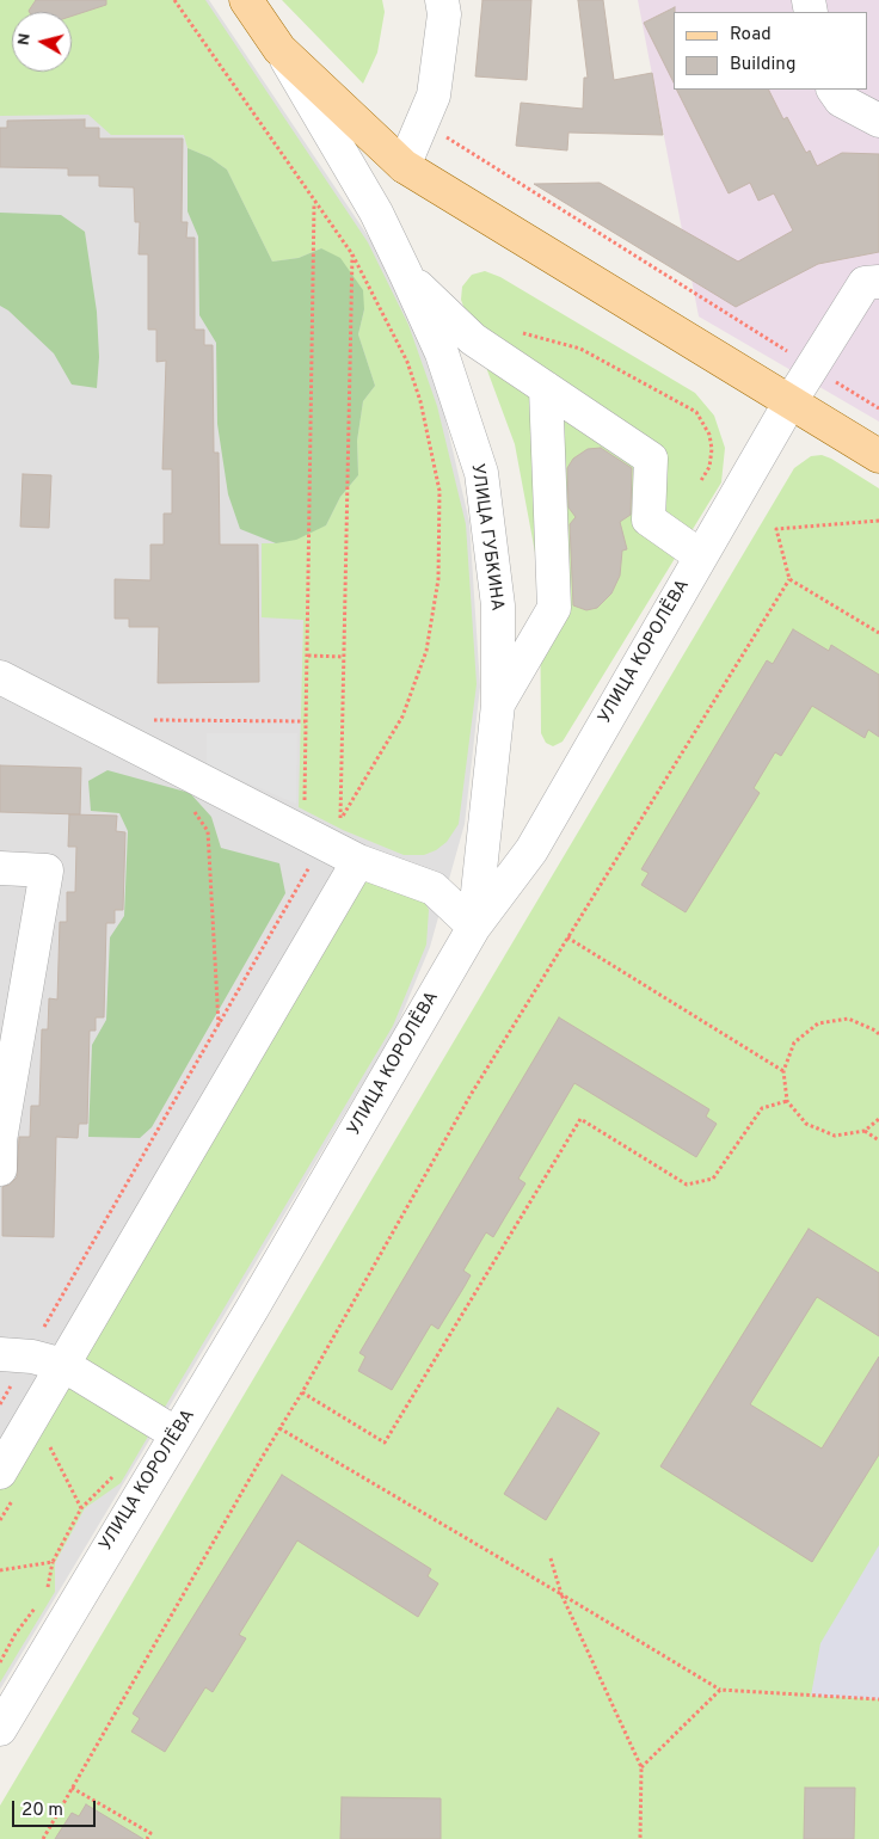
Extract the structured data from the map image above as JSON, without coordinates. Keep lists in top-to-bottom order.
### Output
{
  "streets": {
    "main road": ["УЛИЦА ГУБКИНА"],
    "street": ["УЛИЦА КОРОЛЁВА"]
  },
  "crossings": [
    ["УЛИЦА ГУБКИНА", "УЛИЦА КОРОЛЁВА"]
  ],
  "legend": ["Road", "Building"],
  "scale_bar": "20 m",
  "north": "left"
}
